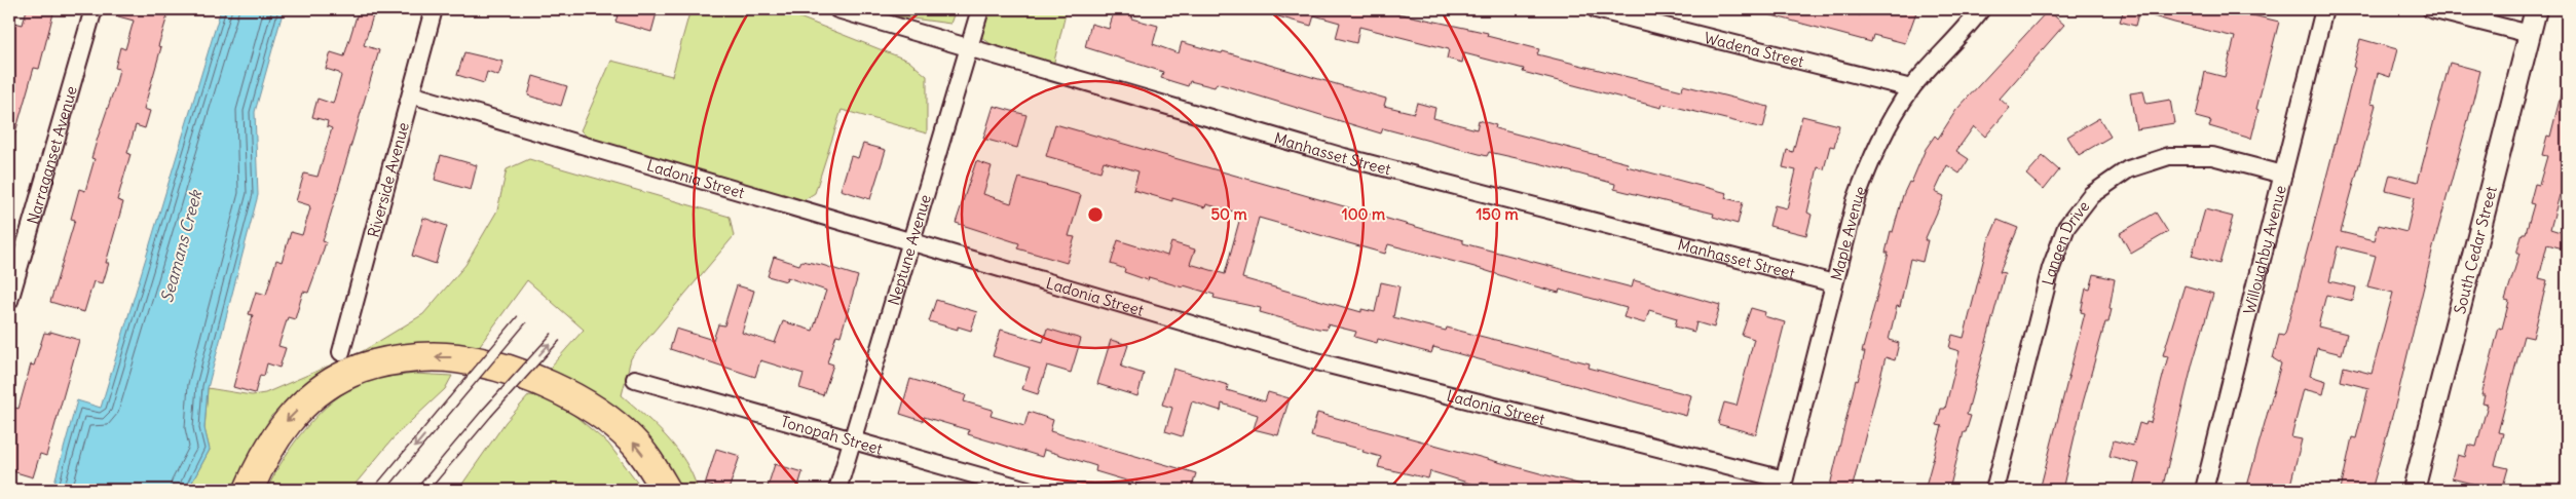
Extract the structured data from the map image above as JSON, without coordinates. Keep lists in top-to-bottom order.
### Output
{
  "streets": {
    "street": [
      "Wadena Street",
      "Manhasset Street",
      "Narraganset Avenue",
      "Ladonia Street",
      "Riverside Avenue",
      "Maple Avenue",
      "Langen Drive",
      "Neptune Avenue",
      "Willoughby Avenue",
      "South Cedar Street",
      "Tonopah Street"
    ]
  },
  "crossings": [
    ["Wadena Street", "Maple Avenue"],
    ["Manhasset Street", "Maple Avenue"],
    ["Manhasset Street", "Neptune Avenue"],
    ["Ladonia Street", "Riverside Avenue"],
    ["Ladonia Street", "Maple Avenue"],
    ["Ladonia Street", "Neptune Avenue"],
    ["Langen Drive", "Willoughby Avenue"],
    ["Neptune Avenue", "Tonopah Street"]
  ],
  "water": ["Seamans Creek"],
  "rings": ["50 m", "100 m", "150 m"]
}
